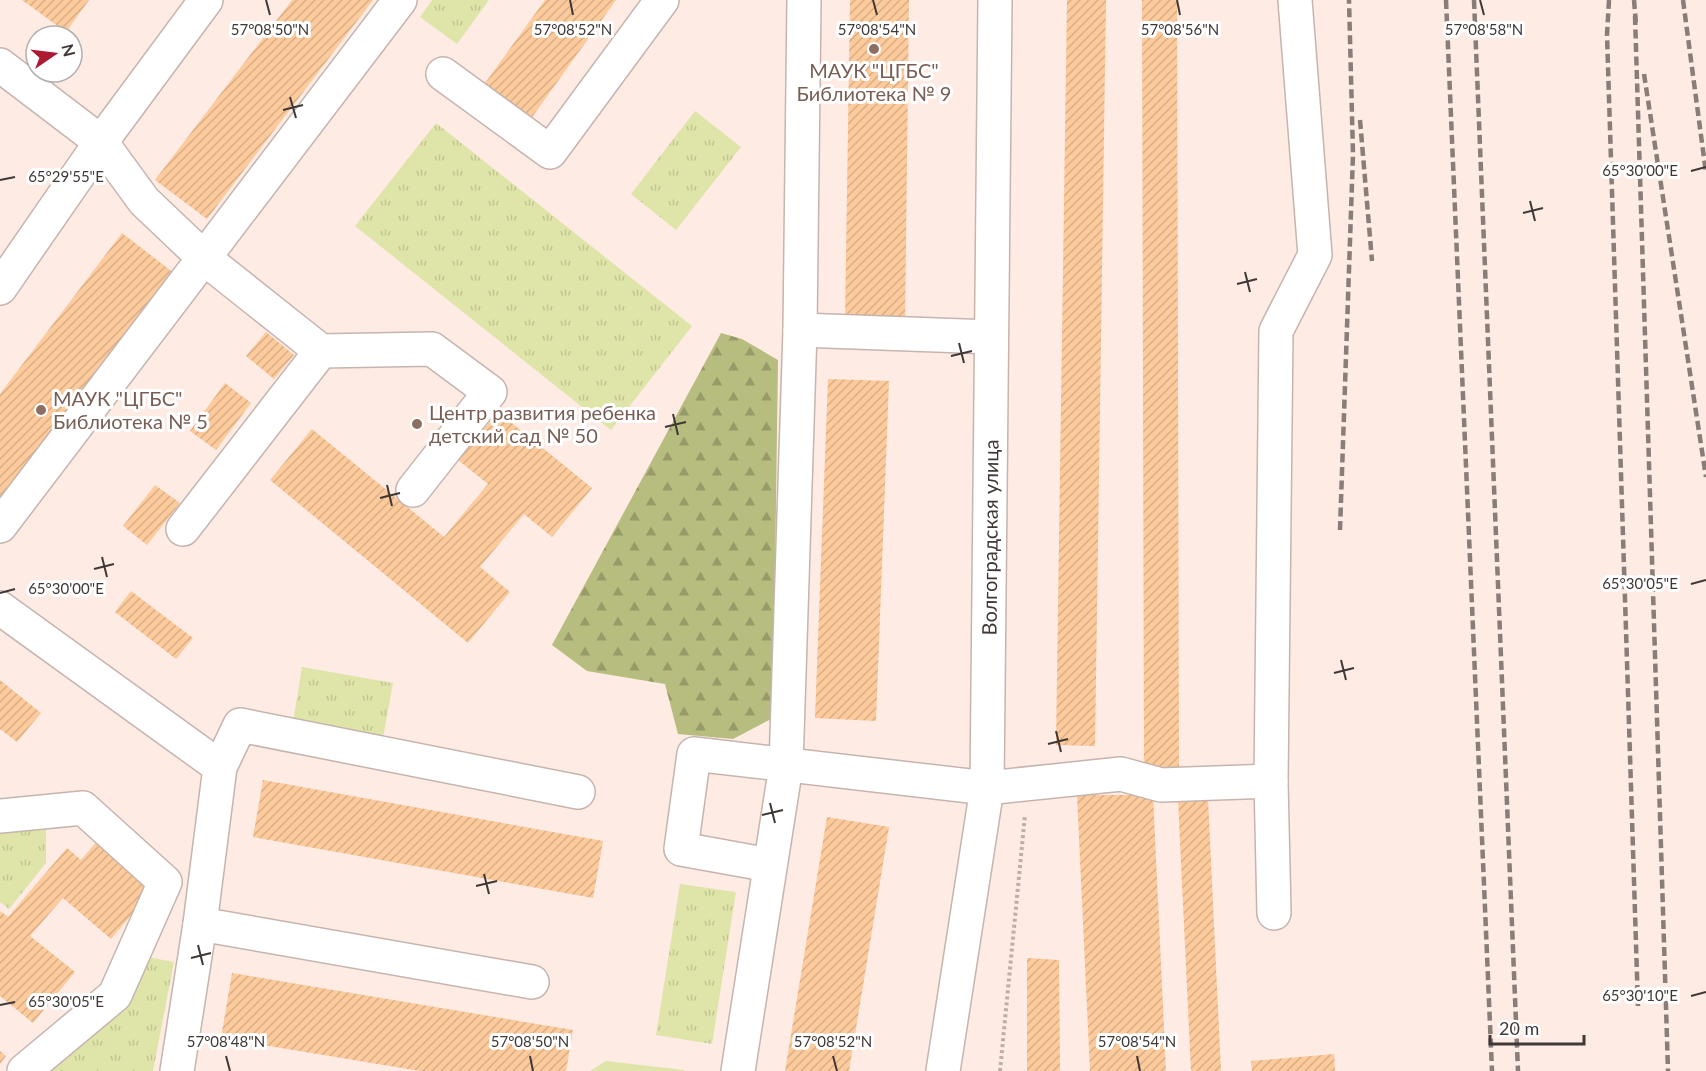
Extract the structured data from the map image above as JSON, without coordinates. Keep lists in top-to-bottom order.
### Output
{
  "streets": {
    "street": ["Волгоградская улица"]
  },
  "places": ["МАУК \"ЦГБС\" Библиотека № 9", "МАУК \"ЦГБС\" Библиотека № 5", "Центр развития ребенка детский сад № 50"],
  "scale_bar": "20 m",
  "north": "right",
  "coordinates": [
    "57°08'58\"N",
    "57°08'50\"N",
    "57°08'52\"N",
    "57°08'54\"N",
    "57°08'56\"N",
    "65°30'00\"E",
    "65°29'55\"E",
    "65°30'05\"E",
    "65°30'10\"E",
    "57°08'48\"N"
  ]
}
